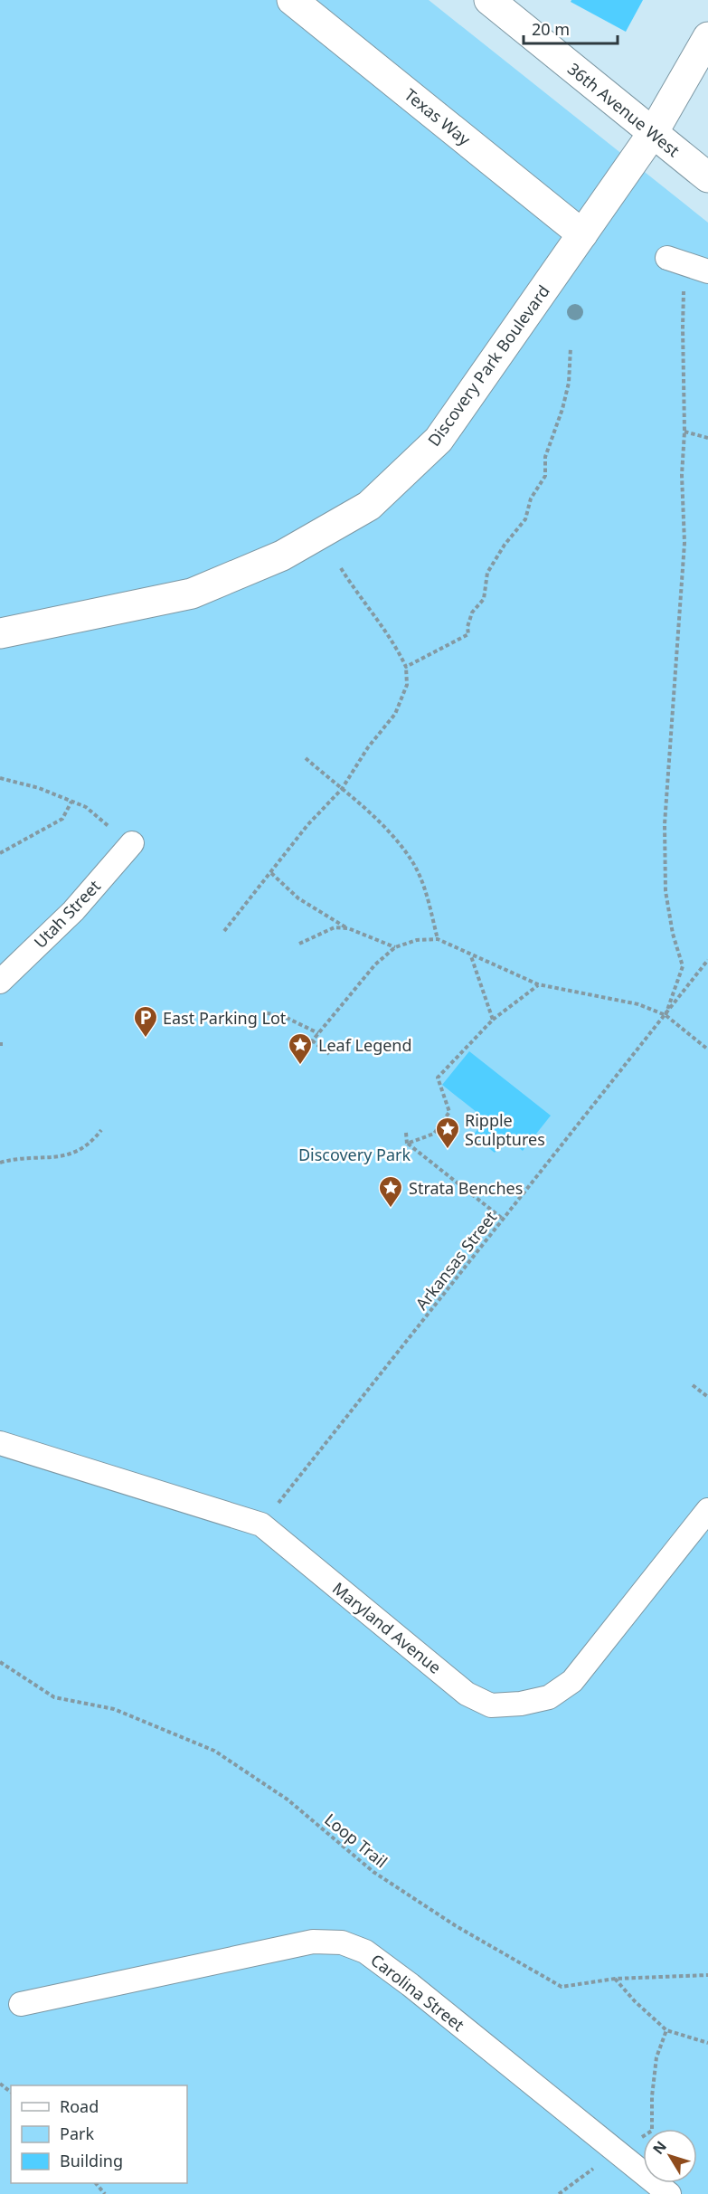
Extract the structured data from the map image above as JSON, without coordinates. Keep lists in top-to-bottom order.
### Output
{
  "streets": {
    "street": [
      "36th Avenue West",
      "Texas Way",
      "Discovery Park Boulevard",
      "Utah Street",
      "Maryland Avenue",
      "Carolina Street"
    ],
    "path": ["Arkansas Street", "Loop Trail"]
  },
  "crossings": [
    ["36th Avenue West", "Discovery Park Boulevard"],
    ["Texas Way", "Discovery Park Boulevard"],
    ["Arkansas Street", "Maryland Avenue"]
  ],
  "parks": ["Discovery Park"],
  "places": {
    "parking": ["East Parking Lot"],
    "place": ["Leaf Legend", "Ripple Sculptures", "Strata Benches"]
  },
  "legend": ["Road", "Park", "Building"],
  "scale_bar": "20 m",
  "north": "top left"
}
